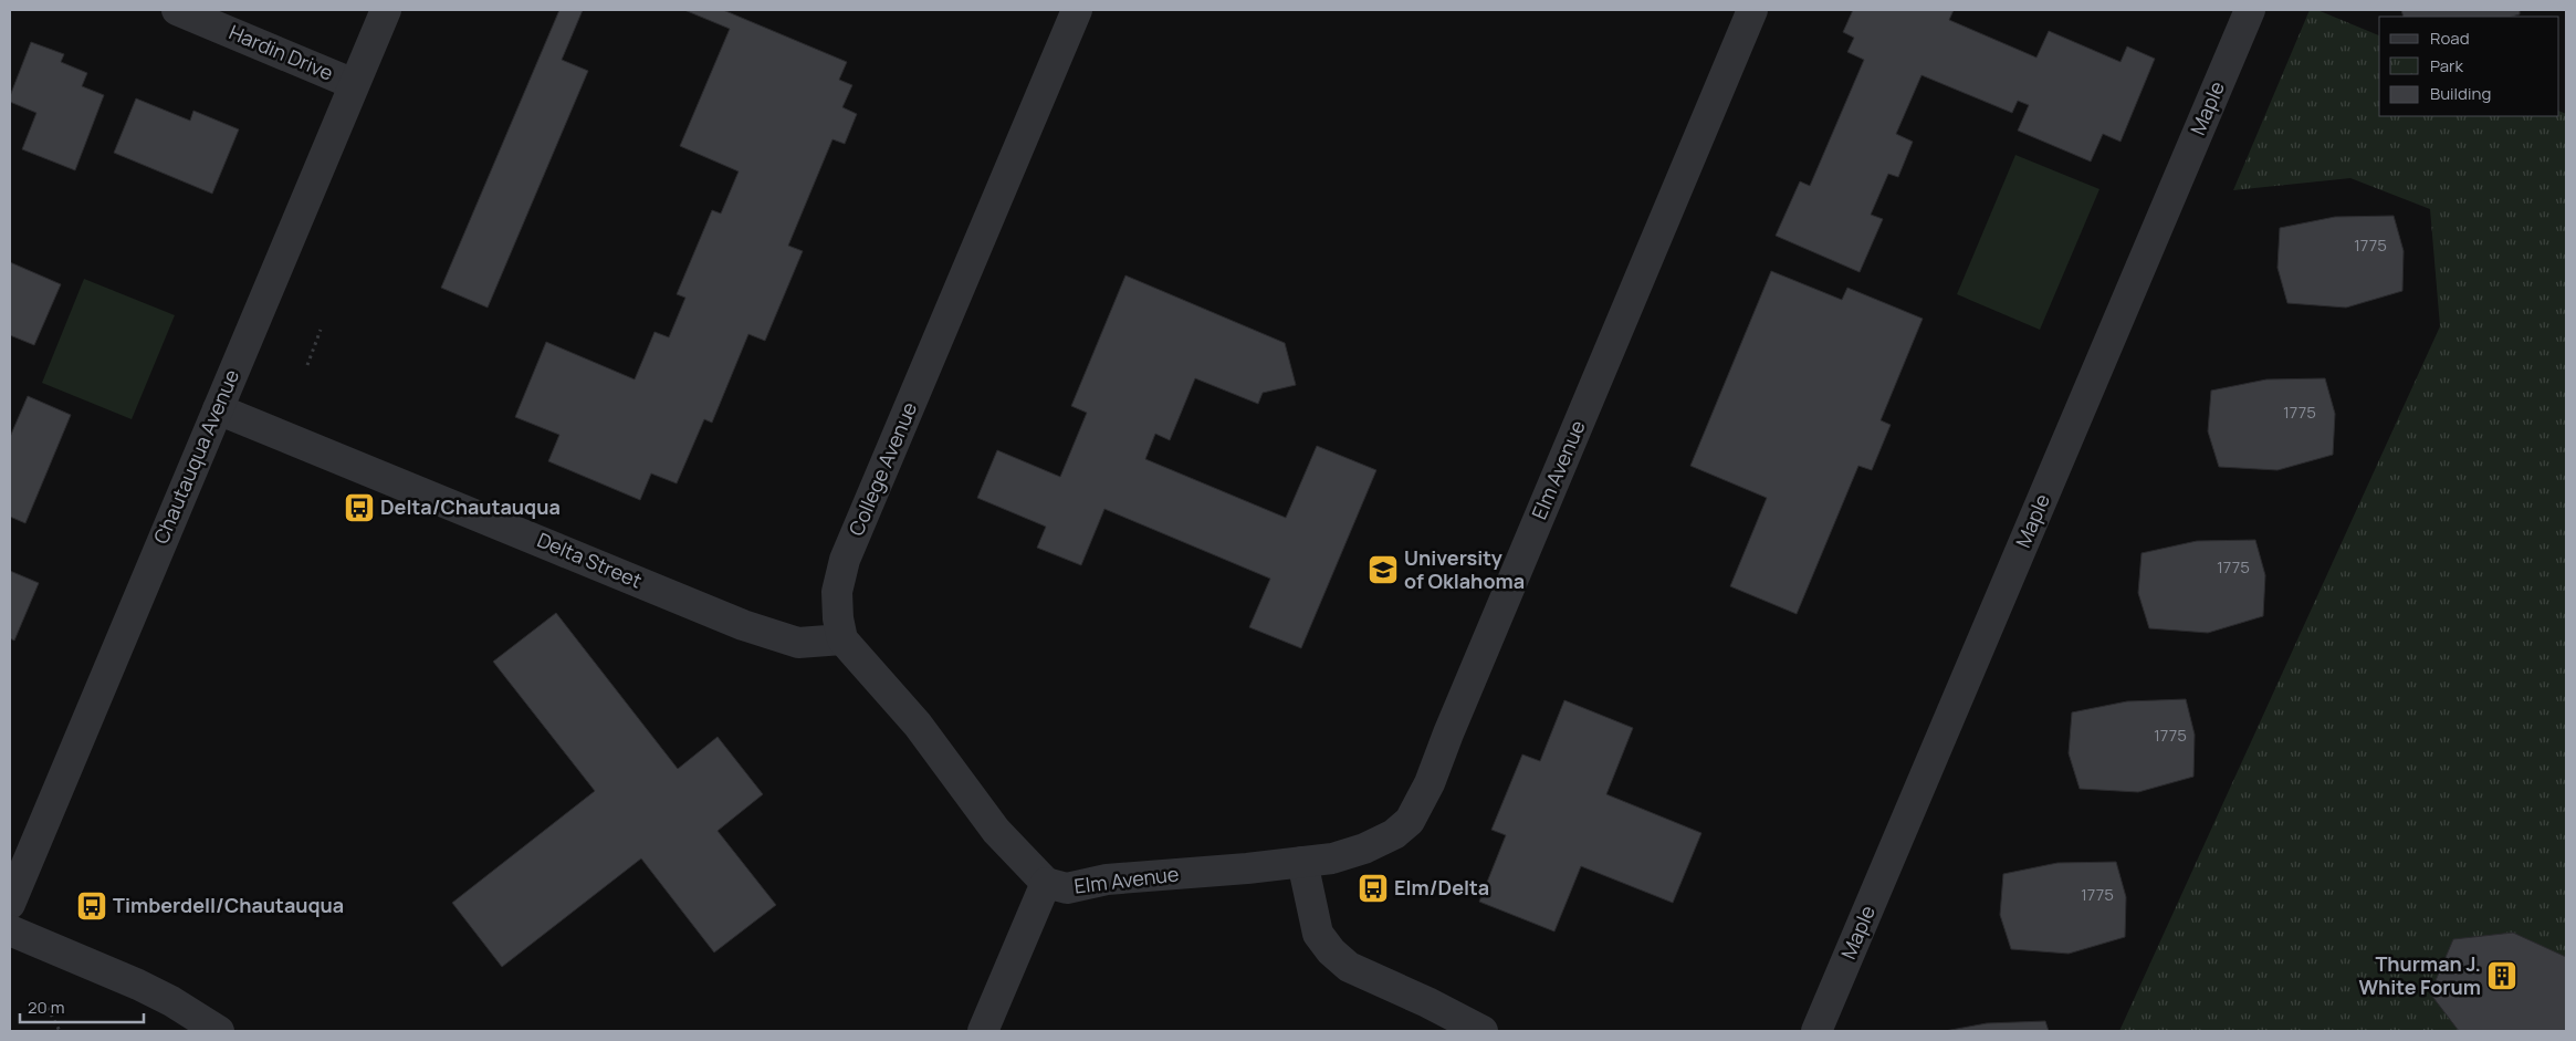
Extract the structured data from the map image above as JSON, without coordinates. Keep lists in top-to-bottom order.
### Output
{
  "streets": {
    "street": [
      "Hardin Drive",
      "Maple",
      "Chautauqua Avenue",
      "College Avenue",
      "Elm Avenue",
      "Delta Street"
    ]
  },
  "crossings": [
    ["Hardin Drive", "Chautauqua Avenue"],
    ["Chautauqua Avenue", "Delta Street"],
    ["College Avenue", "Delta Street"]
  ],
  "places": {
    "bus stop": ["Delta/Chautauqua", "Elm/Delta", "Timberdell/Chautauqua"],
    "school or university": ["University of Oklahoma"],
    "building": ["Thurman J. White Forum"]
  },
  "house_numbers": [
    "1775",
    "1775",
    "1775",
    "1775",
    "1775"
  ],
  "legend": ["Road", "Park", "Building"],
  "scale_bar": "20 m"
}
